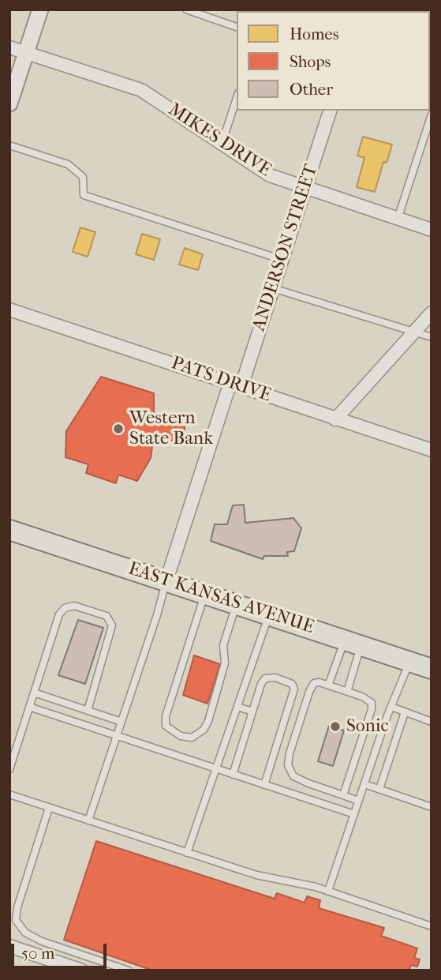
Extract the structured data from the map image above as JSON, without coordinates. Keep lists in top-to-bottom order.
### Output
{
  "streets": {
    "main road": ["EAST KANSAS AVENUE"],
    "street": ["MIKES DRIVE", "ANDERSON STREET", "PATS DRIVE"]
  },
  "crossings": [
    ["MIKES DRIVE", "ANDERSON STREET"],
    ["ANDERSON STREET", "PATS DRIVE"],
    ["ANDERSON STREET", "EAST KANSAS AVENUE"]
  ],
  "places": ["Western State Bank", "Sonic"],
  "legend": ["Homes", "Shops", "Other"],
  "scale_bar": "50 m"
}
